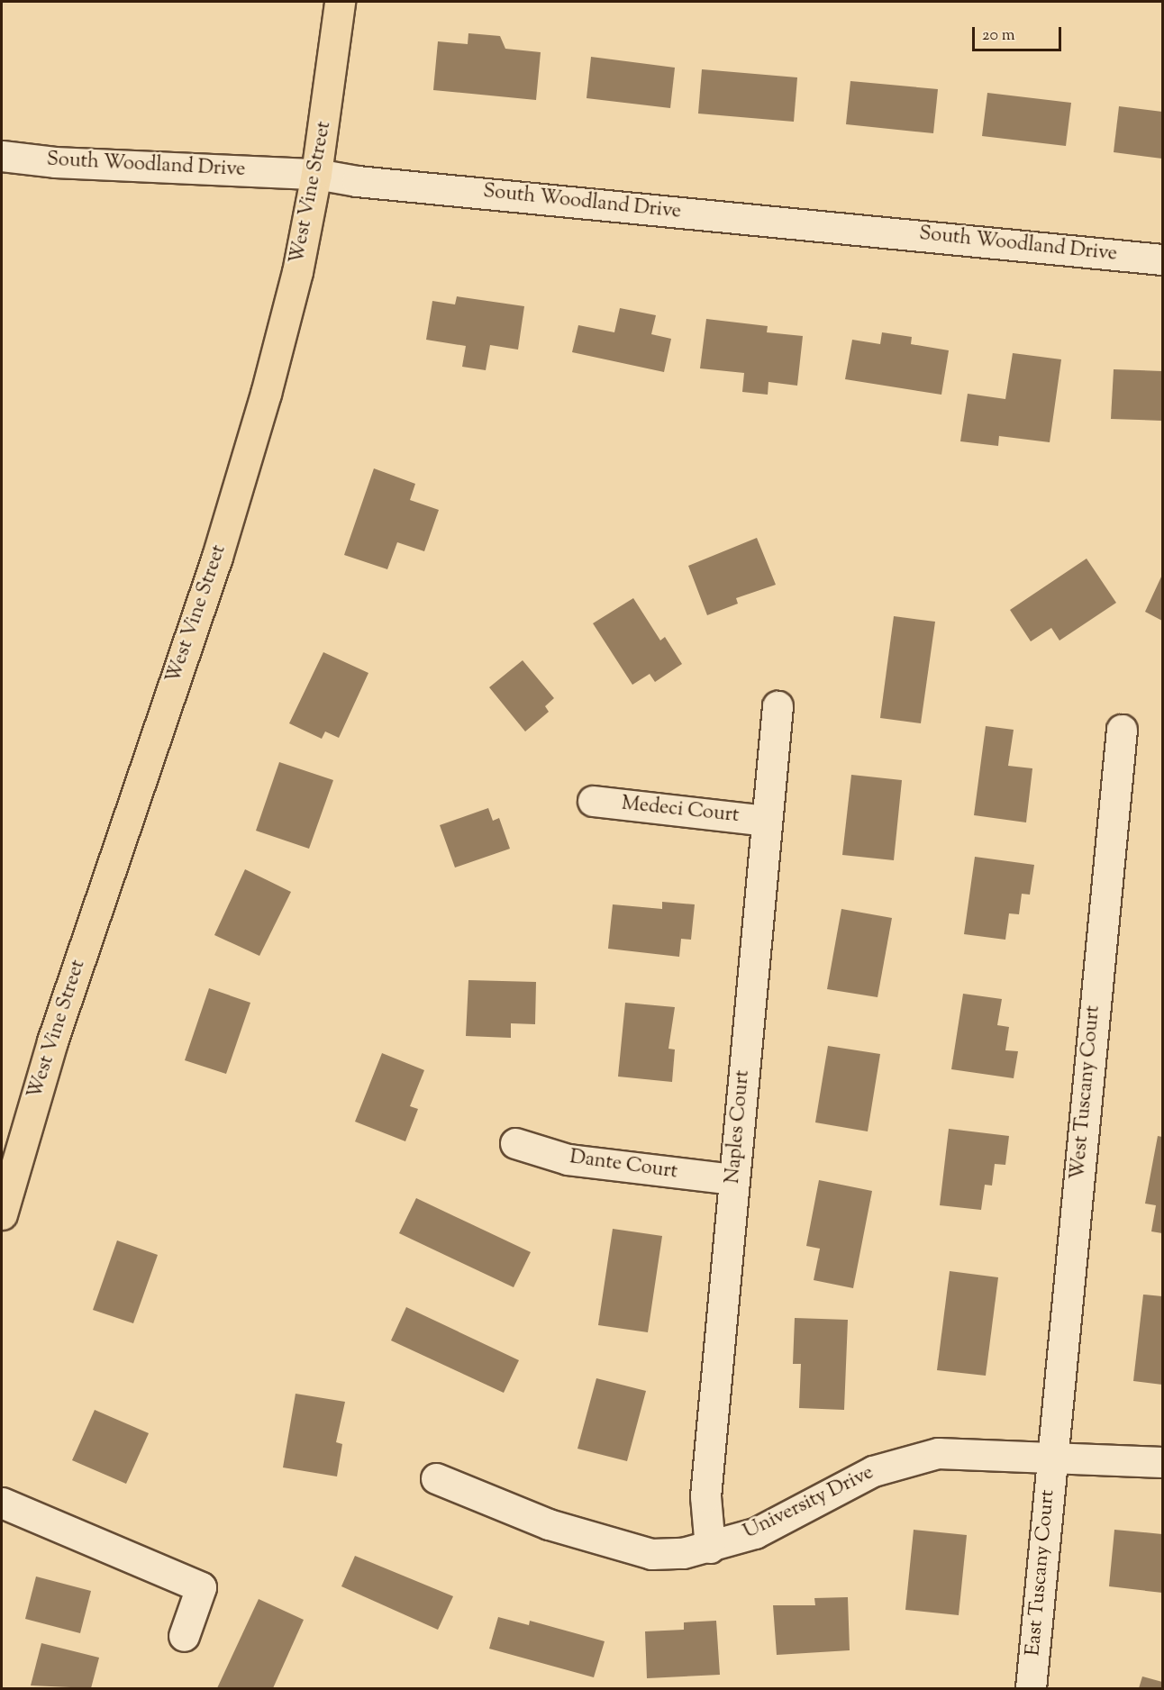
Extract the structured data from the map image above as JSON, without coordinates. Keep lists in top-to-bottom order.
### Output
{
  "streets": {
    "main road": ["West Vine Street"],
    "street": [
      "South Woodland Drive",
      "Medeci Court",
      "West Tuscany Court",
      "Naples Court",
      "Dante Court",
      "University Drive",
      "East Tuscany Court"
    ]
  },
  "crossings": [
    ["South Woodland Drive", "West Vine Street"],
    ["Medeci Court", "Naples Court"],
    ["West Tuscany Court", "University Drive"],
    ["West Tuscany Court", "East Tuscany Court"],
    ["Naples Court", "Dante Court"],
    ["Naples Court", "University Drive"],
    ["University Drive", "East Tuscany Court"]
  ],
  "scale_bar": "20 m"
}
